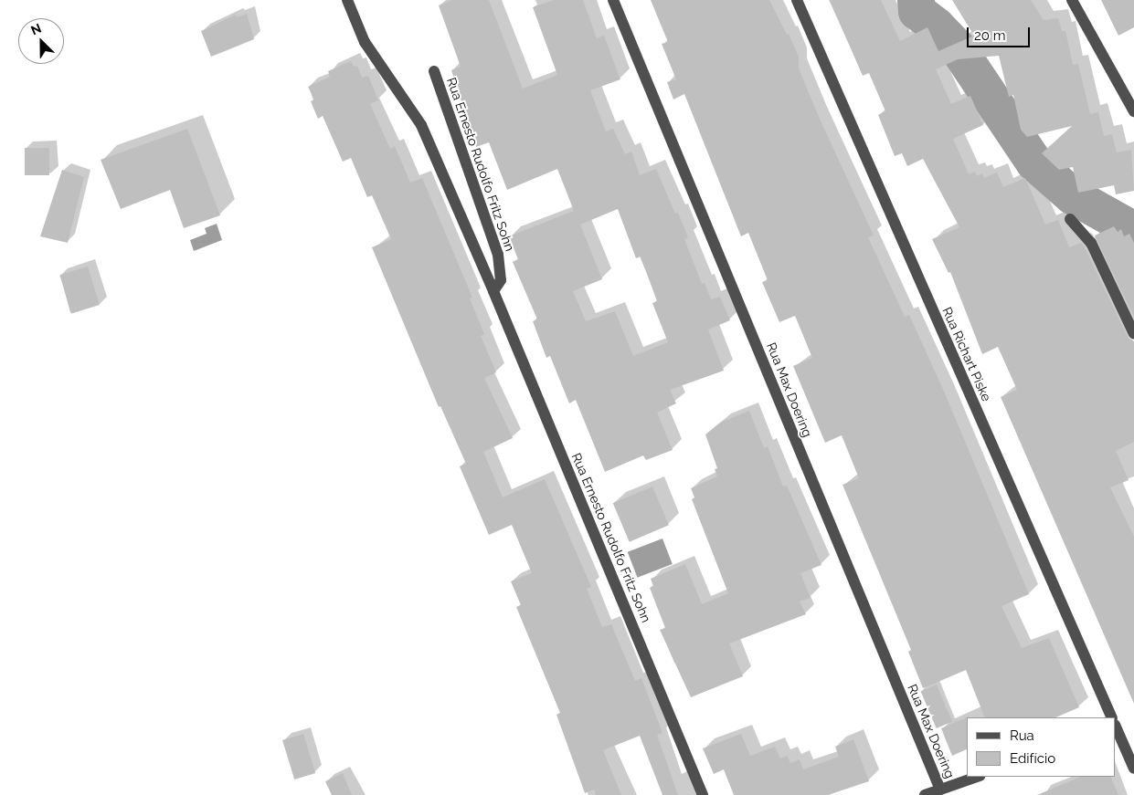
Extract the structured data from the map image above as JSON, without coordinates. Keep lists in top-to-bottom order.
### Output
{
  "streets": {
    "street": ["Rua Ernesto Rudolfo Fritz Sohn", "Rua Richart Piske", "Rua Max Doering"]
  },
  "legend": ["Rua", "Edifício"],
  "scale_bar": "20 m",
  "north": "top left"
}
